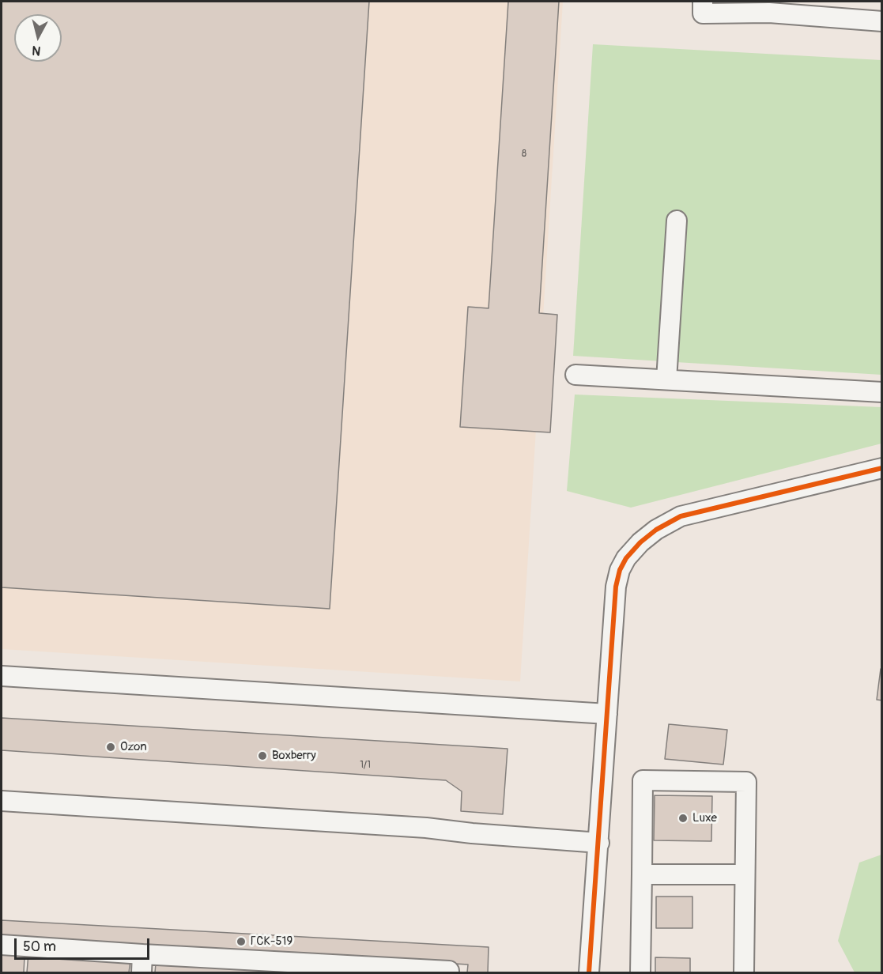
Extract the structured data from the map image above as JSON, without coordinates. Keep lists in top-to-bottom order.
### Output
{
  "places": [
    "Ozon",
    "Boxberry",
    "Luxe",
    "ГСК-519"
  ],
  "house_numbers": ["8", "1/1"],
  "scale_bar": "50 m",
  "north": "bottom"
}
